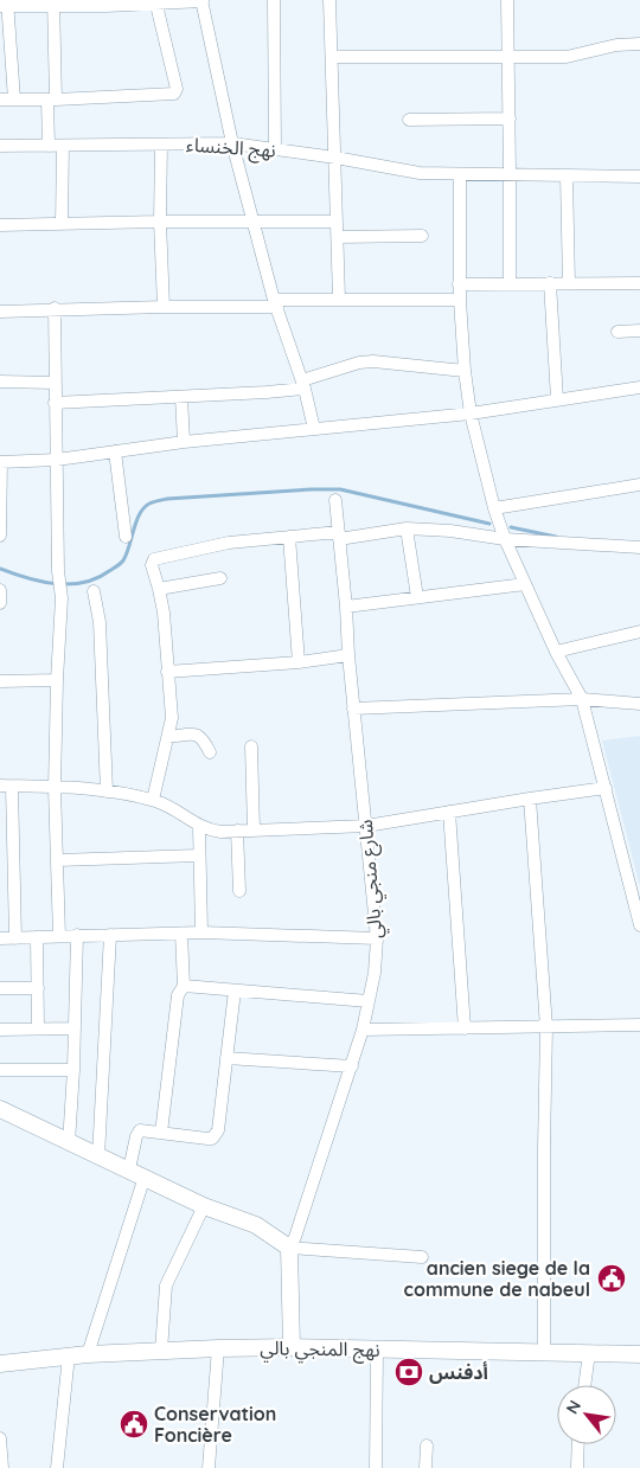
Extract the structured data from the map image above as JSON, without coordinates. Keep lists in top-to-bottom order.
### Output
{
  "streets": {
    "street": ["نهج الخنساء", "شارع منجي بالي", "نهج المنجي بالي"]
  },
  "places": {
    "public building": ["ancien siege de la commune de nabeul", "Conservation Foncière"],
    "bank": ["أدفنس"]
  },
  "north": "top left"
}
